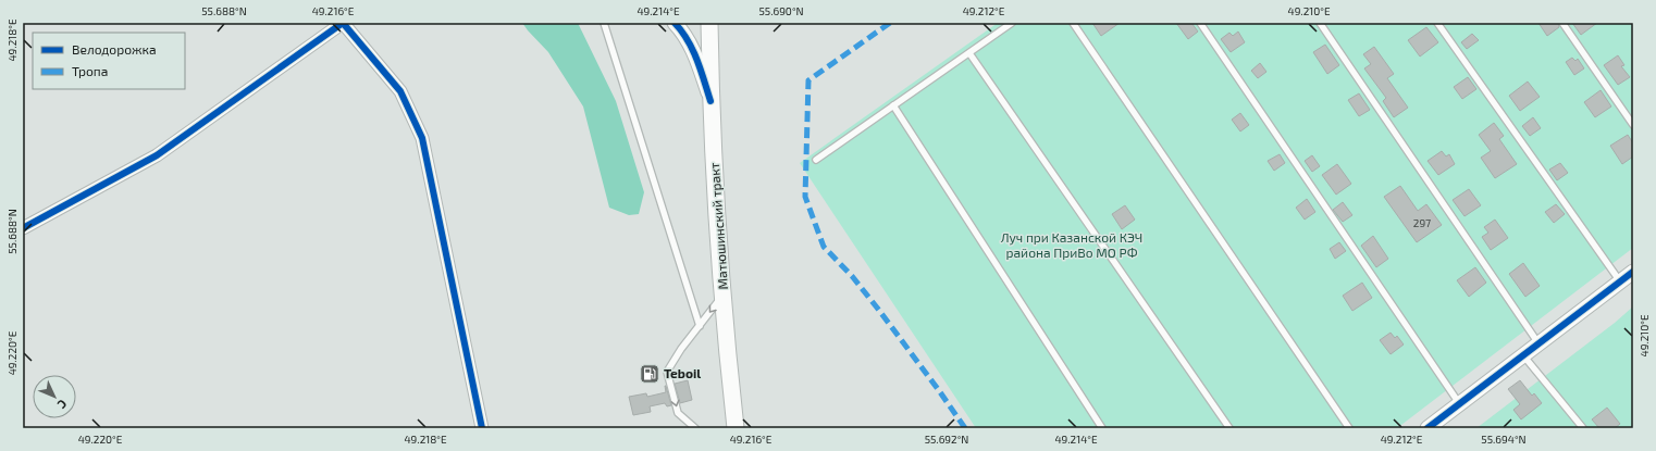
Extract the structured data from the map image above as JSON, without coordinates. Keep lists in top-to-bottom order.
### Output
{
  "streets": {
    "main road": ["Матюшинский тракт"]
  },
  "parks": ["Луч при Казанской КЭЧ района ПриВо МО РФ"],
  "places": {
    "fuel station": ["Teboil"]
  },
  "house_numbers": ["297"],
  "legend": ["Велодорожка", "Тропа"],
  "north": "bottom right",
  "coordinates": [
    "55.688°N",
    "49.216°E",
    "49.214°E",
    "55.690°N",
    "49.212°E",
    "49.210°E",
    "49.218°E",
    "49.220°E",
    "55.692°N",
    "55.694°N"
  ]
}
